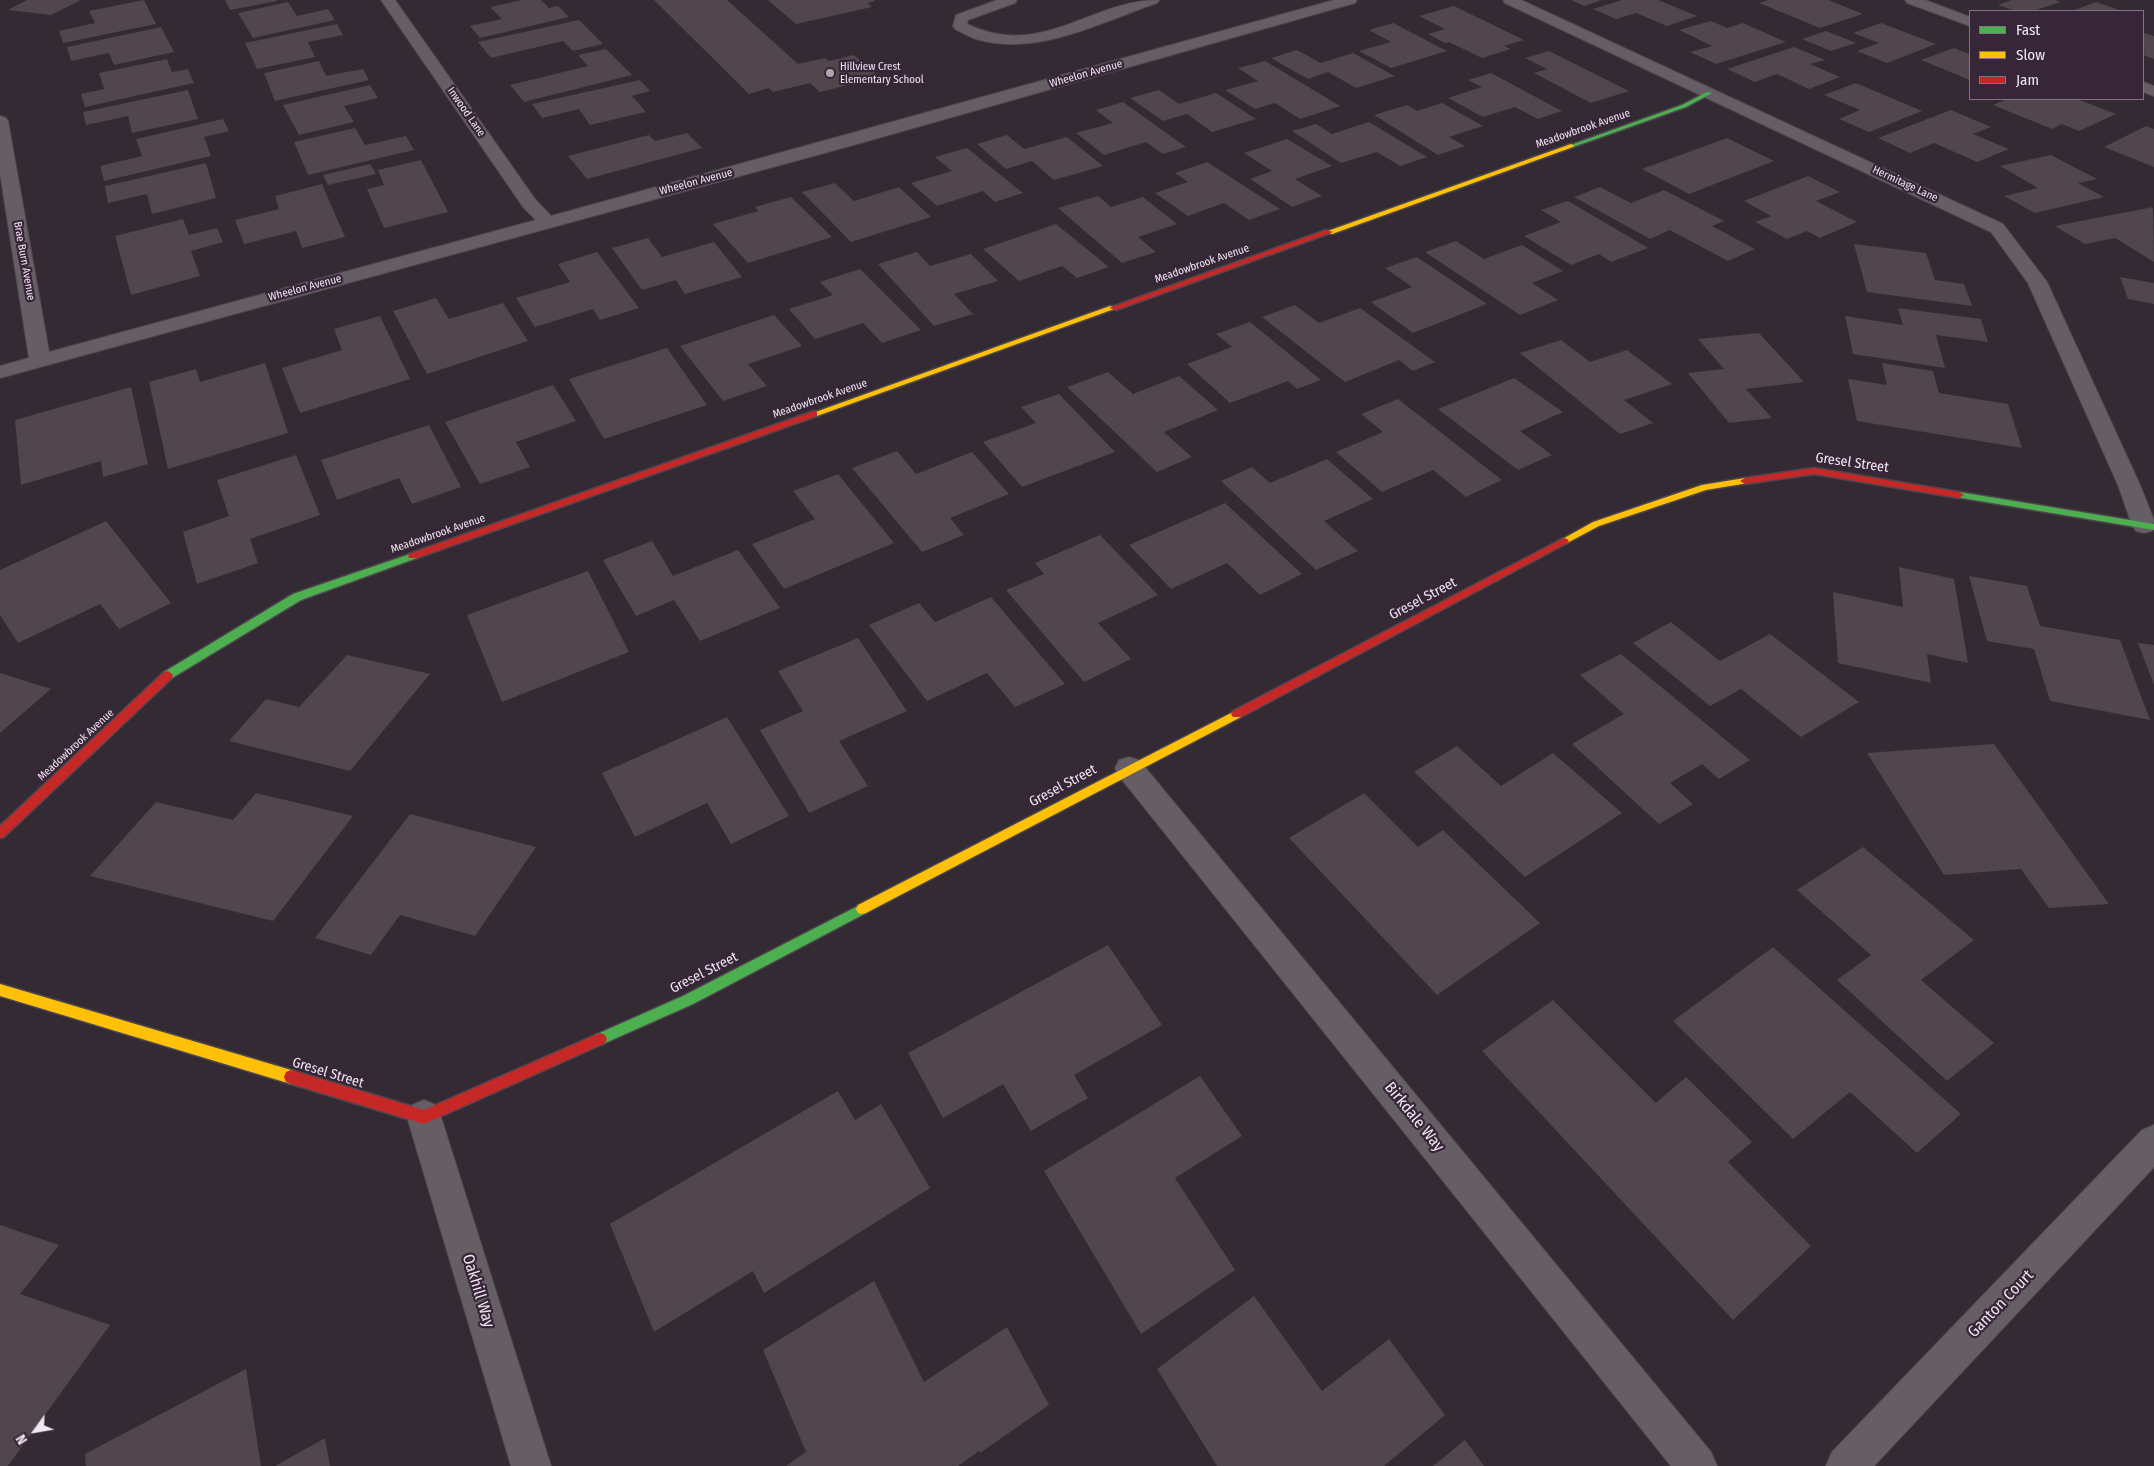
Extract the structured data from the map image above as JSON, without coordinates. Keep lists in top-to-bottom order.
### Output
{
  "streets": {
    "street": [
      "Wheelon Avenue",
      "Inwood Lane",
      "Meadowbrook Avenue",
      "Hermitage Lane",
      "Brae Burn Avenue",
      "Gresel Street",
      "Birkdale Way",
      "Oakhill Way",
      "Ganton Court"
    ]
  },
  "crossings": [
    ["Wheelon Avenue", "Inwood Lane"],
    ["Wheelon Avenue", "Brae Burn Avenue"],
    ["Meadowbrook Avenue", "Hermitage Lane"],
    ["Hermitage Lane", "Gresel Street"],
    ["Gresel Street", "Birkdale Way"],
    ["Gresel Street", "Oakhill Way"]
  ],
  "places": ["Hillview Crest Elementary School"],
  "legend": ["Fast", "Slow", "Jam"],
  "north": "bottom left"
}
